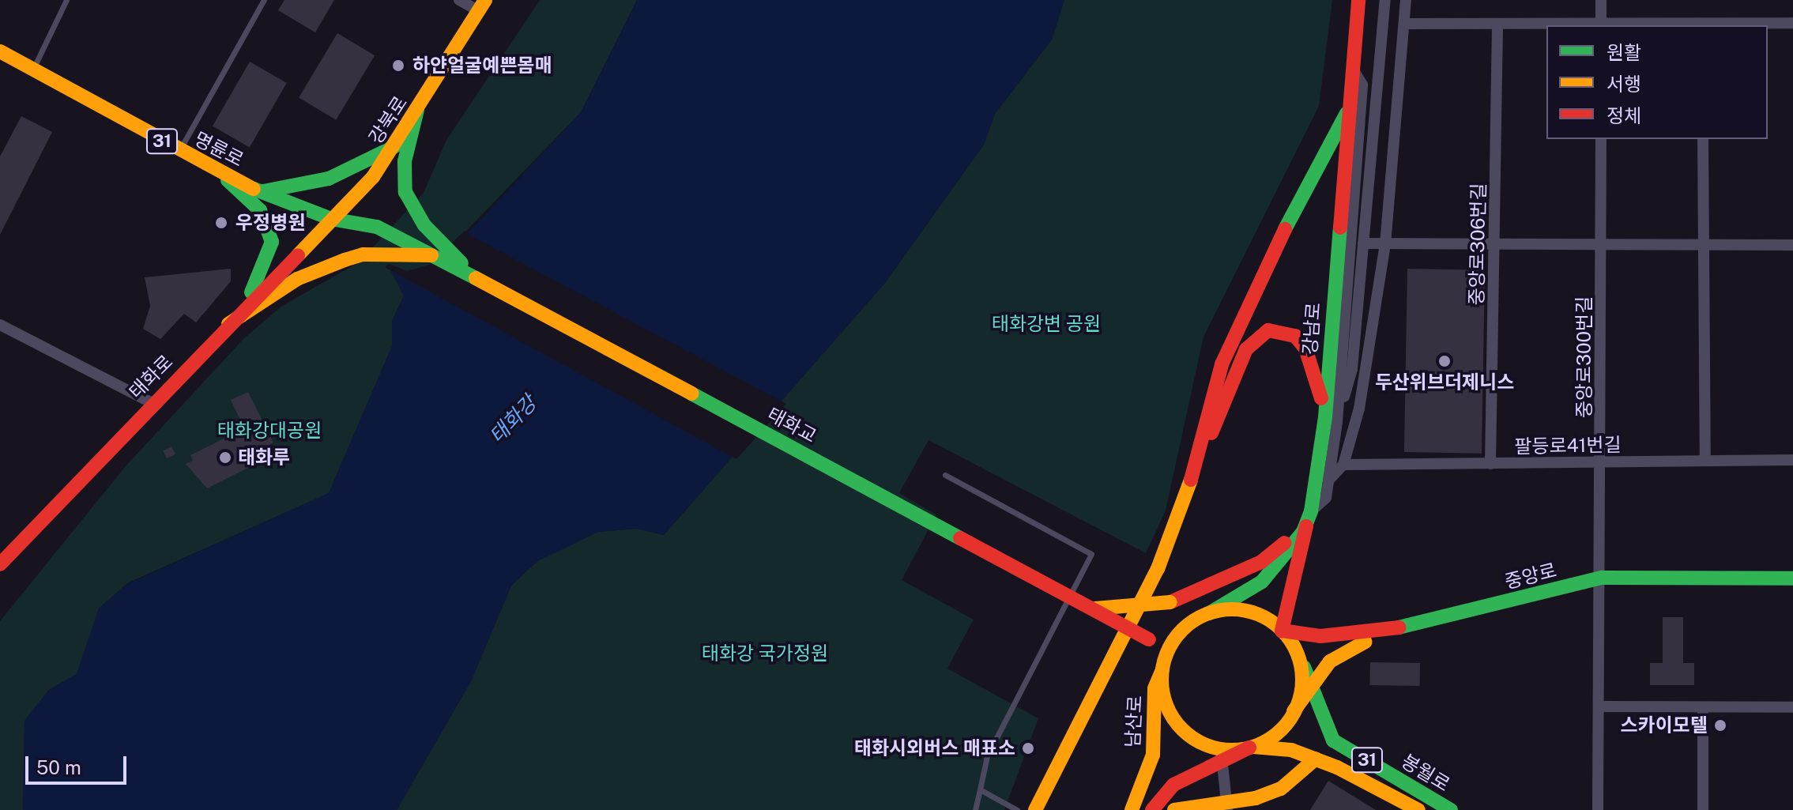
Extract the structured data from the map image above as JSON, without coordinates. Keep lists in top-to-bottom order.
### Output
{
  "streets": {
    "main road": [
      "강북로",
      "31",
      "명륜로",
      "강남로",
      "태화로",
      "태화교",
      "중앙로",
      "남산로",
      "봉월로"
    ],
    "street": ["중앙로306번길", "중앙로300번길", "팔등로41번길"]
  },
  "crossings": [
    ["강북로", "명륜로"],
    ["강북로", "태화로"],
    ["명륜로", "태화로"],
    ["명륜로", "태화교"],
    ["중앙로306번길", "팔등로41번길"],
    ["강남로", "태화교"],
    ["강남로", "중앙로"],
    ["강남로", "남산로"],
    ["강남로", "봉월로"],
    ["중앙로300번길", "팔등로41번길"],
    ["중앙로300번길", "중앙로"],
    ["태화교", "중앙로"],
    ["태화교", "남산로"],
    ["태화교", "봉월로"],
    ["중앙로", "남산로"],
    ["중앙로", "봉월로"],
    ["남산로", "봉월로"]
  ],
  "water": ["태화강"],
  "parks": ["태화강변 공원", "태화강대공원", "태화강 국가정원"],
  "places": [
    "하얀얼굴예쁜몸매",
    "우정병원",
    "두산위브더제니스",
    "태화루",
    "스카이모텔",
    "태화시외버스 매표소"
  ],
  "legend": ["원활", "서행", "정체"],
  "scale_bar": "50 m"
}
